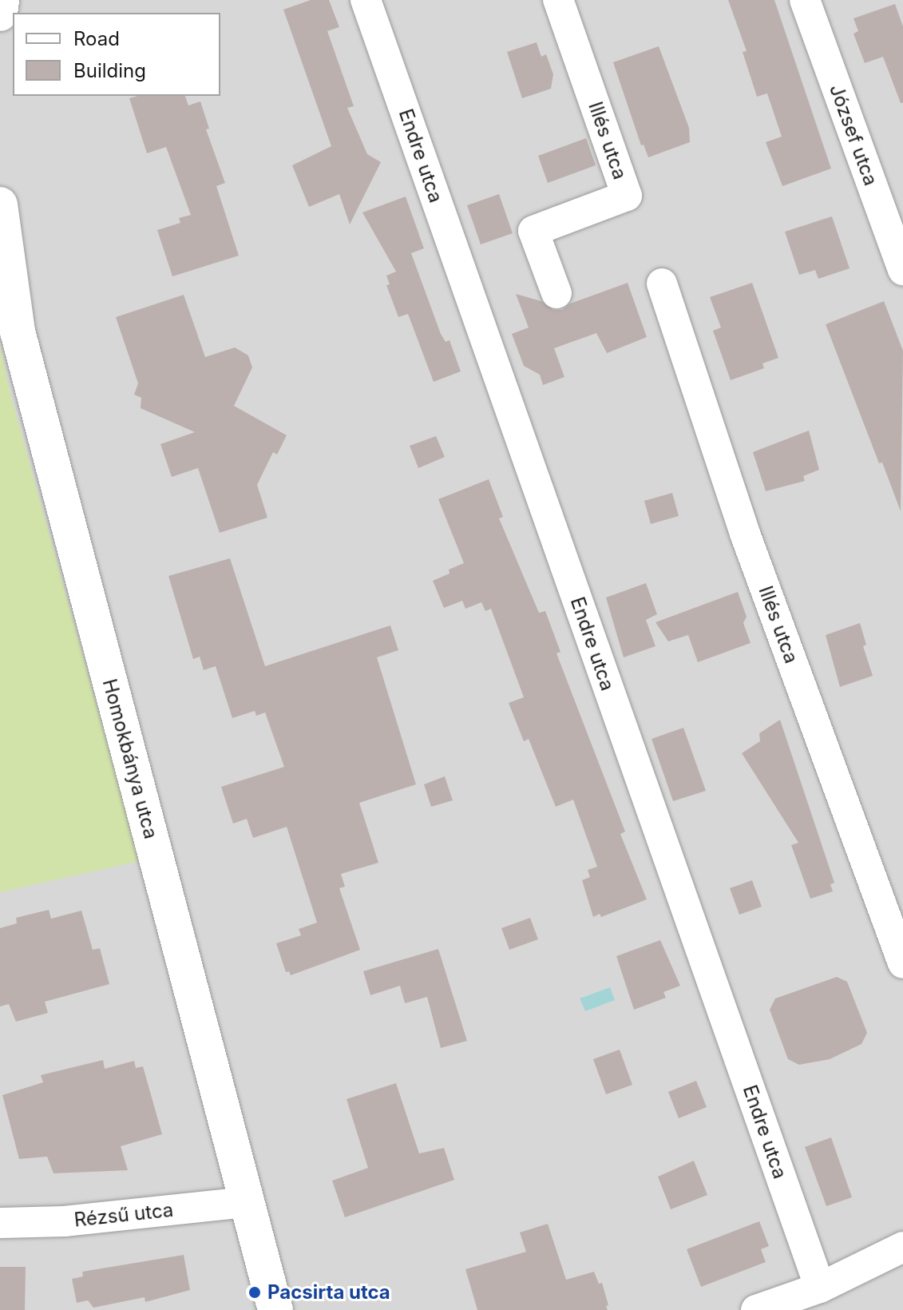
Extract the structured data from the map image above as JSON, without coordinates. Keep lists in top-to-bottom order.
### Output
{
  "streets": {
    "street": [
      "József utca",
      "Illés utca",
      "Endre utca",
      "Homokbánya utca",
      "Rézsű utca"
    ]
  },
  "crossings": [
    ["Homokbánya utca", "Rézsű utca"]
  ],
  "places": ["Pacsirta utca"],
  "legend": ["Road", "Building"]
}
